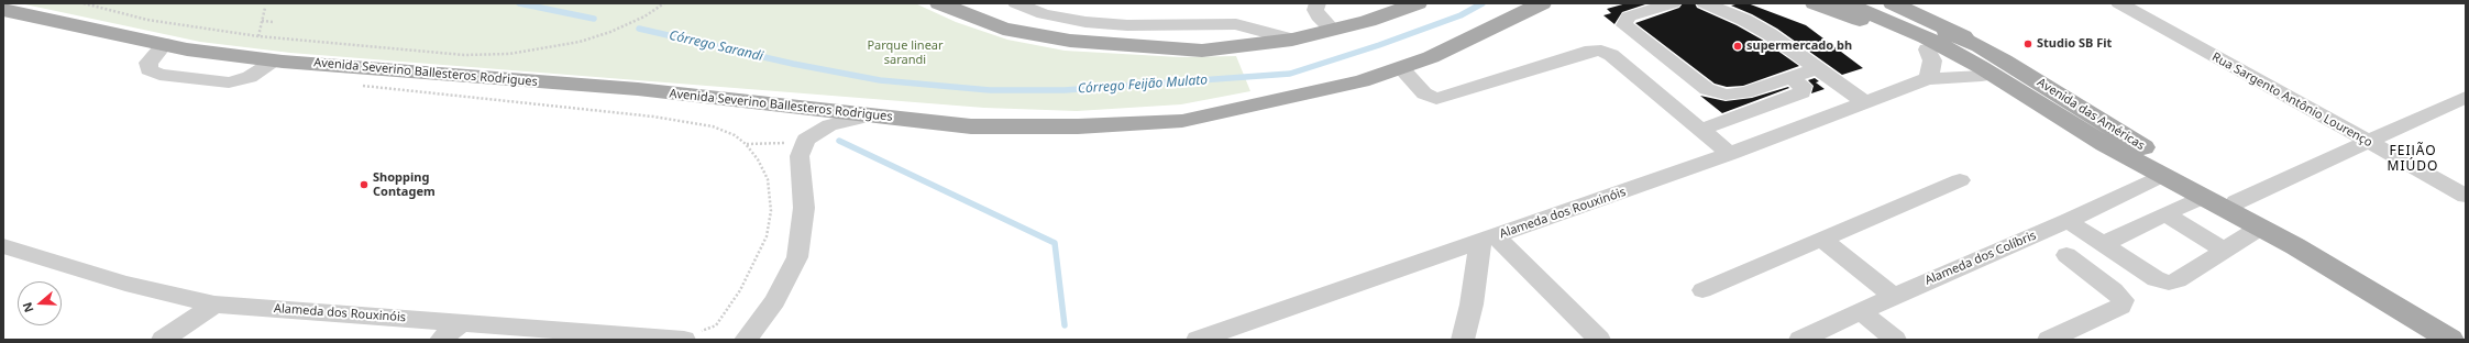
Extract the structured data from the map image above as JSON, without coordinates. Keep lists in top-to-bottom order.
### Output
{
  "streets": {
    "main road": ["Avenida Severino Ballesteros Rodrigues", "Avenida das Américas"],
    "street": ["Rua Sargento Antônio Lourenço", "Alameda dos Rouxinóis", "Alameda dos Colíbris"]
  },
  "crossings": [
    ["Avenida das Américas", "Alameda dos Colíbris"]
  ],
  "districts": ["FEIJÃO MIÚDO"],
  "water": ["Córrego Sarandi", "Córrego Feijão Mulato"],
  "parks": ["Parque linear sarandi"],
  "places": ["Studio SB Fit", "supermercado bh", "Shopping Contagem"],
  "north": "left"
}
